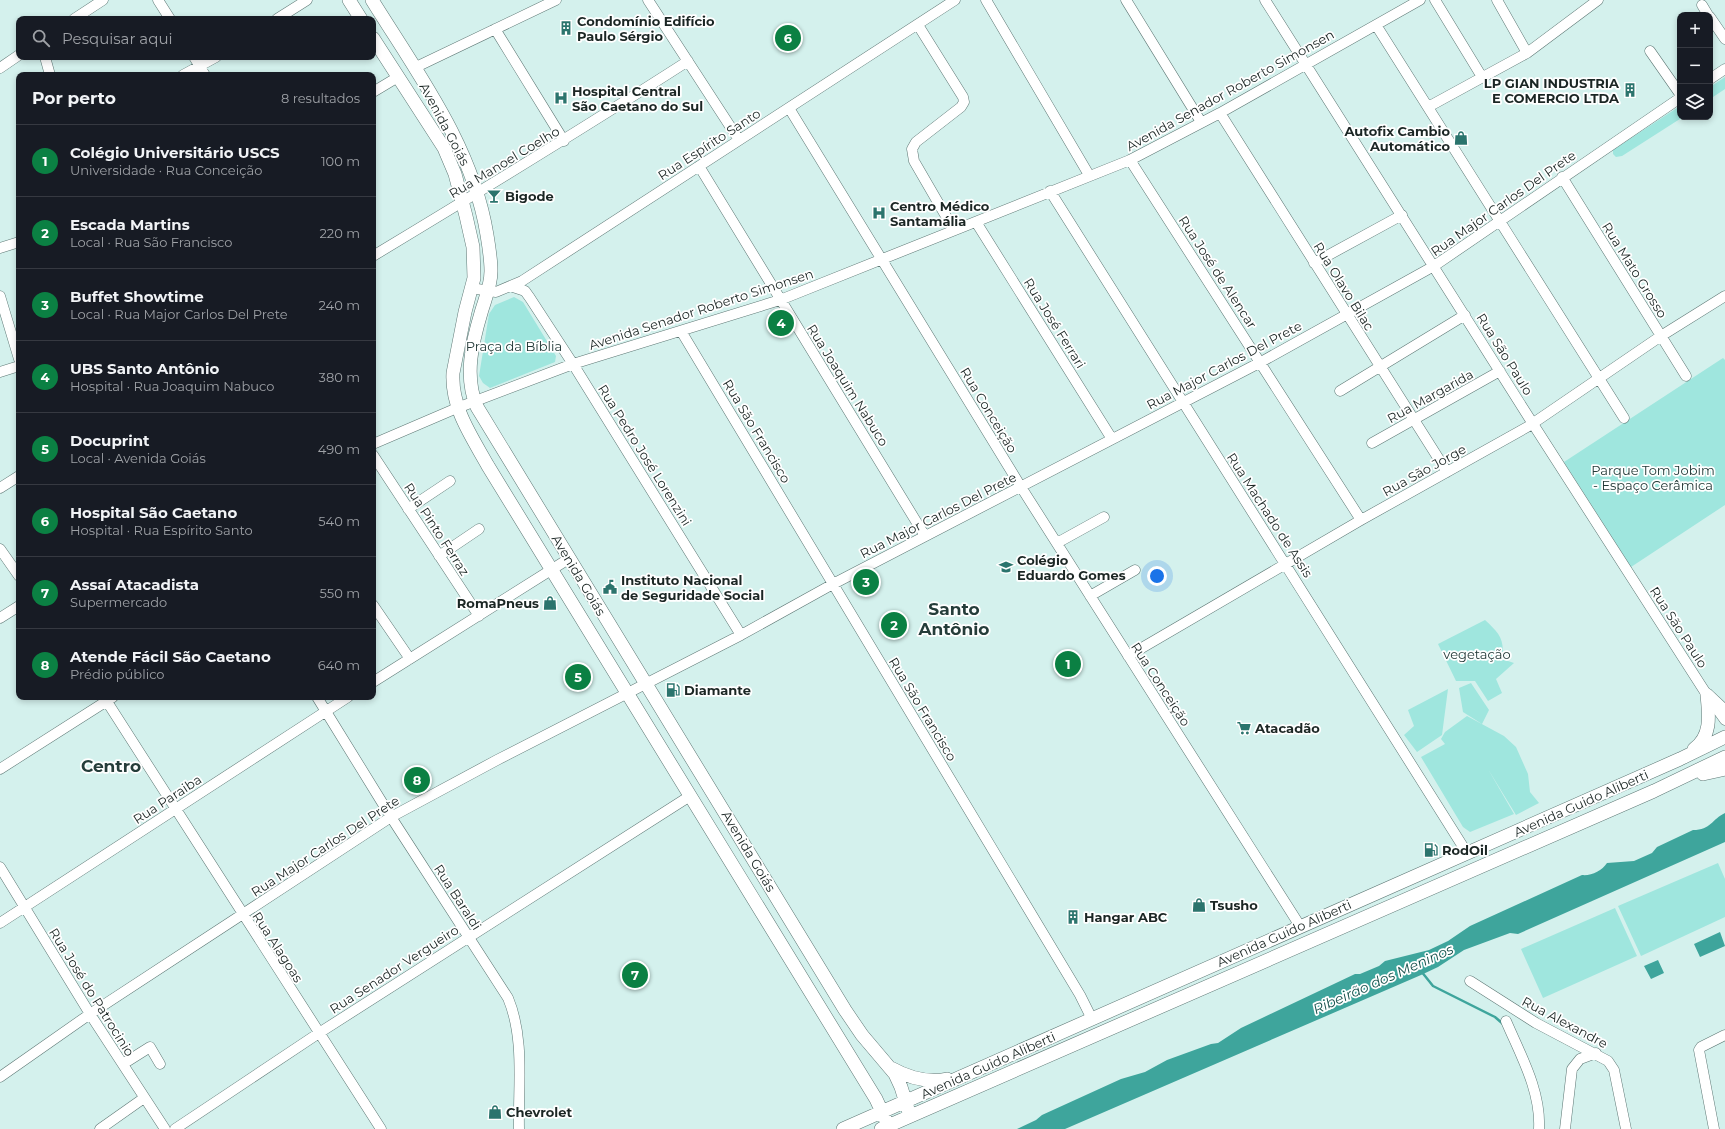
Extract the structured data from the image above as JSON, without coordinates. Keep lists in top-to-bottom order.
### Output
{
  "streets": {
    "main road": ["Avenida Goiás", "Avenida Guido Aliberti"],
    "street": [
      "Avenida Senador Roberto Simonsen",
      "Rua Espírito Santo",
      "Rua Manoel Coelho",
      "Rua Major Carlos Del Prete",
      "Rua Mato Grosso",
      "Rua José de Alencar",
      "Rua Olavo Bilac",
      "Rua José Ferrari",
      "Rua São Paulo",
      "Rua Joaquim Nabuco",
      "Rua Margarida",
      "Rua Conceição",
      "Rua São Francisco",
      "Rua Pedro José Lorenzini",
      "Rua São Jorge",
      "Rua Machado de Assis",
      "Rua Pinto Ferraz",
      "Rua Paraiba",
      "Rua Baraldi",
      "Rua Alagoas",
      "Rua Senador Vergueiro",
      "Rua José do Patrocinio",
      "Rua Alexandre"
    ]
  },
  "crossings": [
    ["Avenida Senador Roberto Simonsen", "Avenida Goiás"],
    ["Avenida Senador Roberto Simonsen", "Rua José de Alencar"],
    ["Avenida Senador Roberto Simonsen", "Rua Olavo Bilac"],
    ["Avenida Senador Roberto Simonsen", "Rua José Ferrari"],
    ["Avenida Senador Roberto Simonsen", "Rua São Paulo"],
    ["Avenida Senador Roberto Simonsen", "Rua Joaquim Nabuco"],
    ["Avenida Senador Roberto Simonsen", "Rua Conceição"],
    ["Avenida Senador Roberto Simonsen", "Rua São Francisco"],
    ["Avenida Senador Roberto Simonsen", "Rua Pedro José Lorenzini"],
    ["Avenida Senador Roberto Simonsen", "Rua Machado de Assis"],
    ["Avenida Goiás", "Rua Espírito Santo"],
    ["Avenida Goiás", "Rua Manoel Coelho"],
    ["Avenida Goiás", "Rua Major Carlos Del Prete"],
    ["Avenida Goiás", "Avenida Guido Aliberti"],
    ["Avenida Goiás", "Rua Senador Vergueiro"],
    ["Rua Espírito Santo", "Rua Joaquim Nabuco"],
    ["Rua Espírito Santo", "Rua Conceição"],
    ["Rua Major Carlos Del Prete", "Rua Mato Grosso"],
    ["Rua Major Carlos Del Prete", "Rua José de Alencar"],
    ["Rua Major Carlos Del Prete", "Rua Olavo Bilac"],
    ["Rua Major Carlos Del Prete", "Rua José Ferrari"],
    ["Rua Major Carlos Del Prete", "Rua São Paulo"],
    ["Rua Major Carlos Del Prete", "Rua Joaquim Nabuco"],
    ["Rua Major Carlos Del Prete", "Rua Conceição"],
    ["Rua Major Carlos Del Prete", "Rua São Francisco"],
    ["Rua Major Carlos Del Prete", "Rua Pedro José Lorenzini"],
    ["Rua Major Carlos Del Prete", "Rua Machado de Assis"],
    ["Rua Major Carlos Del Prete", "Rua Baraldi"],
    ["Rua Major Carlos Del Prete", "Rua Alagoas"],
    ["Rua Major Carlos Del Prete", "Rua José do Patrocinio"],
    ["Rua Mato Grosso", "Rua São Jorge"],
    ["Rua José de Alencar", "Rua São Jorge"],
    ["Rua Olavo Bilac", "Rua Margarida"],
    ["Rua Olavo Bilac", "Rua São Jorge"],
    ["Rua São Paulo", "Rua Margarida"],
    ["Rua São Paulo", "Rua São Jorge"],
    ["Rua Conceição", "Rua São Jorge"],
    ["Rua Conceição", "Avenida Guido Aliberti"],
    ["Rua São Francisco", "Avenida Guido Aliberti"],
    ["Rua São Jorge", "Rua Machado de Assis"],
    ["Rua Machado de Assis", "Avenida Guido Aliberti"],
    ["Rua Paraiba", "Rua Baraldi"],
    ["Rua Paraiba", "Rua Alagoas"],
    ["Rua Paraiba", "Rua José do Patrocinio"],
    ["Rua Baraldi", "Rua Senador Vergueiro"],
    ["Rua Alagoas", "Rua Senador Vergueiro"]
  ],
  "districts": ["Santo Antônio", "Centro"],
  "water": ["Ribeirão dos Meninos"],
  "parks": ["Praça da Bíblia", "Parque Tom Jobim - Espaço Cerâmica", "vegetação"],
  "places": {
    "building": ["Condomínio Edifício Paulo Sérgio", "LP GIAN INDUSTRIA E COMERCIO LTDA", "Hangar ABC"],
    "hospital": ["Hospital Central São Caetano do Sul", "Centro Médico Santamália"],
    "shop": [
      "Autofix Cambio Automático",
      "RomaPneus",
      "Tsusho",
      "Chevrolet"
    ],
    "bar": ["Bigode"],
    "school or university": ["Colégio Eduardo Gomes"],
    "public building": ["Instituto Nacional de Seguridade Social"],
    "fuel station": ["Diamante", "RodOil"],
    "supermarket": ["Atacadão"]
  },
  "page": {
    "map_buttons": ["+", "−"],
    "search": "Pesquisar aqui",
    "pins": [
      "6",
      "4",
      "3",
      "2",
      "1",
      "5",
      "8",
      "7"
    ],
    "heading": ["Por perto", "8 resultados"],
    "list": [
      {
        "mark": "1",
        "name": "Colégio Universitário USCS",
        "note": "Universidade · Rua Conceição",
        "value": "100 m"
      },
      {
        "mark": "2",
        "name": "Escada Martins",
        "note": "Local · Rua São Francisco",
        "value": "220 m"
      },
      {
        "mark": "3",
        "name": "Buffet Showtime",
        "note": "Local · Rua Major Carlos Del Prete",
        "value": "240 m"
      },
      {
        "mark": "4",
        "name": "UBS Santo Antônio",
        "note": "Hospital · Rua Joaquim Nabuco",
        "value": "380 m"
      },
      {
        "mark": "5",
        "name": "Docuprint",
        "note": "Local · Avenida Goiás",
        "value": "490 m"
      },
      {
        "mark": "6",
        "name": "Hospital São Caetano",
        "note": "Hospital · Rua Espírito Santo",
        "value": "540 m"
      },
      {
        "mark": "7",
        "name": "Assaí Atacadista",
        "note": "Supermercado",
        "value": "550 m"
      },
      {
        "mark": "8",
        "name": "Atende Fácil São Caetano",
        "note": "Prédio público",
        "value": "640 m"
      }
    ]
  }
}
